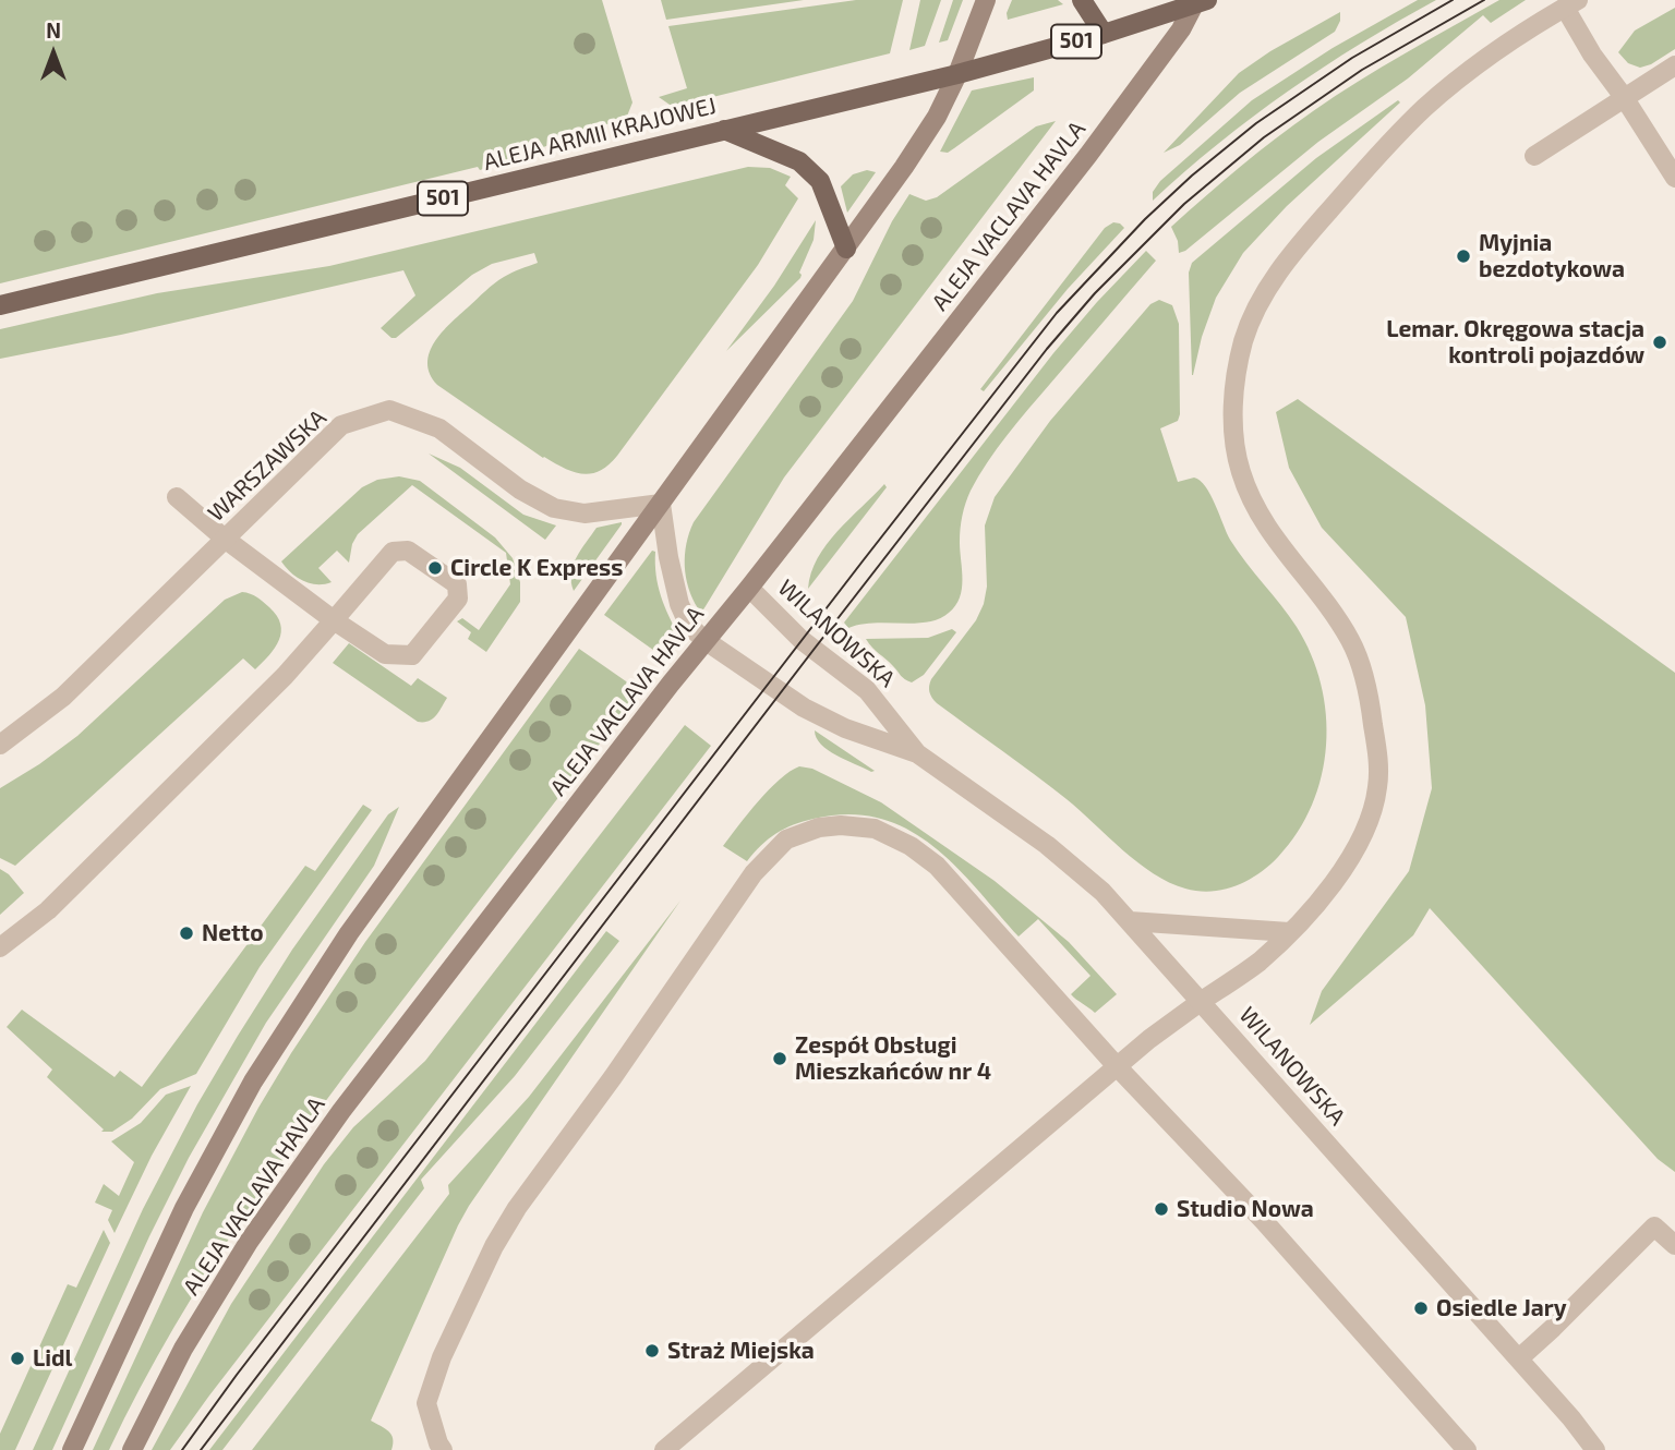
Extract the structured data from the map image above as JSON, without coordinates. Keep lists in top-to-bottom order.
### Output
{
  "streets": {
    "main road": ["501", "ALEJA ARMII KRAJOWEJ", "ALEJA VACLAVA HAVLA"],
    "street": ["WARSZAWSKA", "WILANOWSKA"]
  },
  "crossings": [
    ["ALEJA ARMII KRAJOWEJ", "ALEJA VACLAVA HAVLA"],
    ["ALEJA VACLAVA HAVLA", "WARSZAWSKA"],
    ["ALEJA VACLAVA HAVLA", "WILANOWSKA"],
    ["WARSZAWSKA", "WILANOWSKA"]
  ],
  "places": [
    "Myjnia bezdotykowa",
    "Lemar. Okręgowa stacja kontroli pojazdów",
    "Circle K Express",
    "Netto",
    "Zespół Obsługi Mieszkańców nr 4",
    "Studio Nowa",
    "Osiedle Jary",
    "Straż Miejska",
    "Lidl"
  ],
  "north": "top"
}
